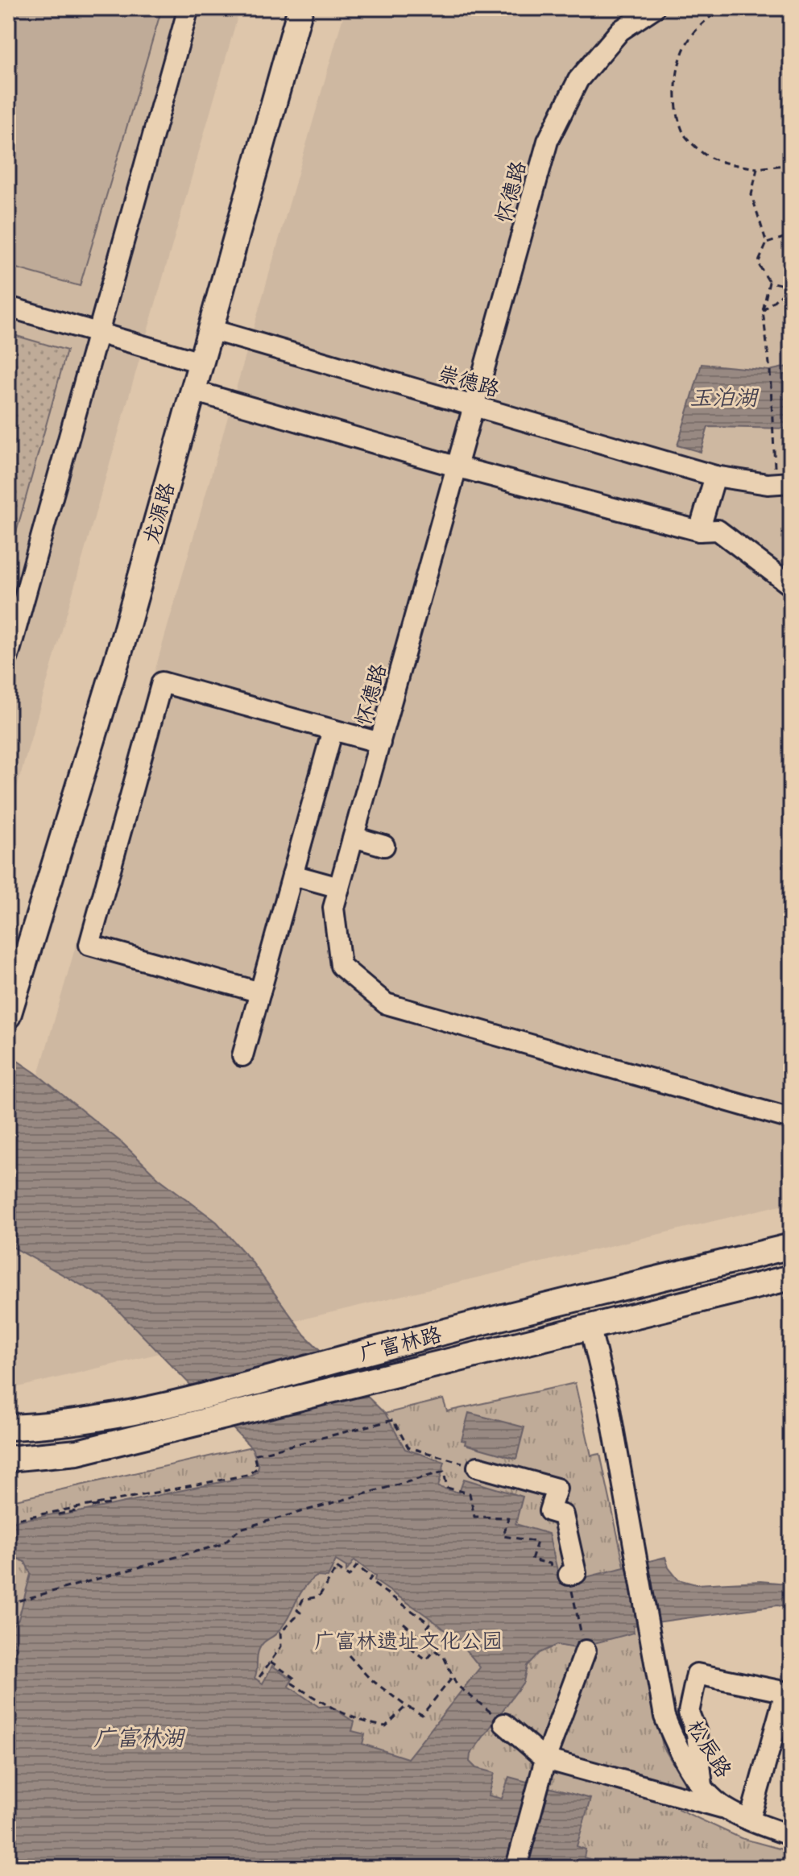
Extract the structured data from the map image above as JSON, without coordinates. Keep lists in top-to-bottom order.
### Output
{
  "streets": {
    "main road": ["龙源路", "广富林路"],
    "street": ["怀德路", "崇德路", "松辰路"]
  },
  "crossings": [
    ["怀德路", "崇德路"],
    ["崇德路", "龙源路"],
    ["广富林路", "松辰路"]
  ],
  "water": ["玉泊湖", "广富林湖"],
  "parks": ["广富林遗址文化公园"]
}
